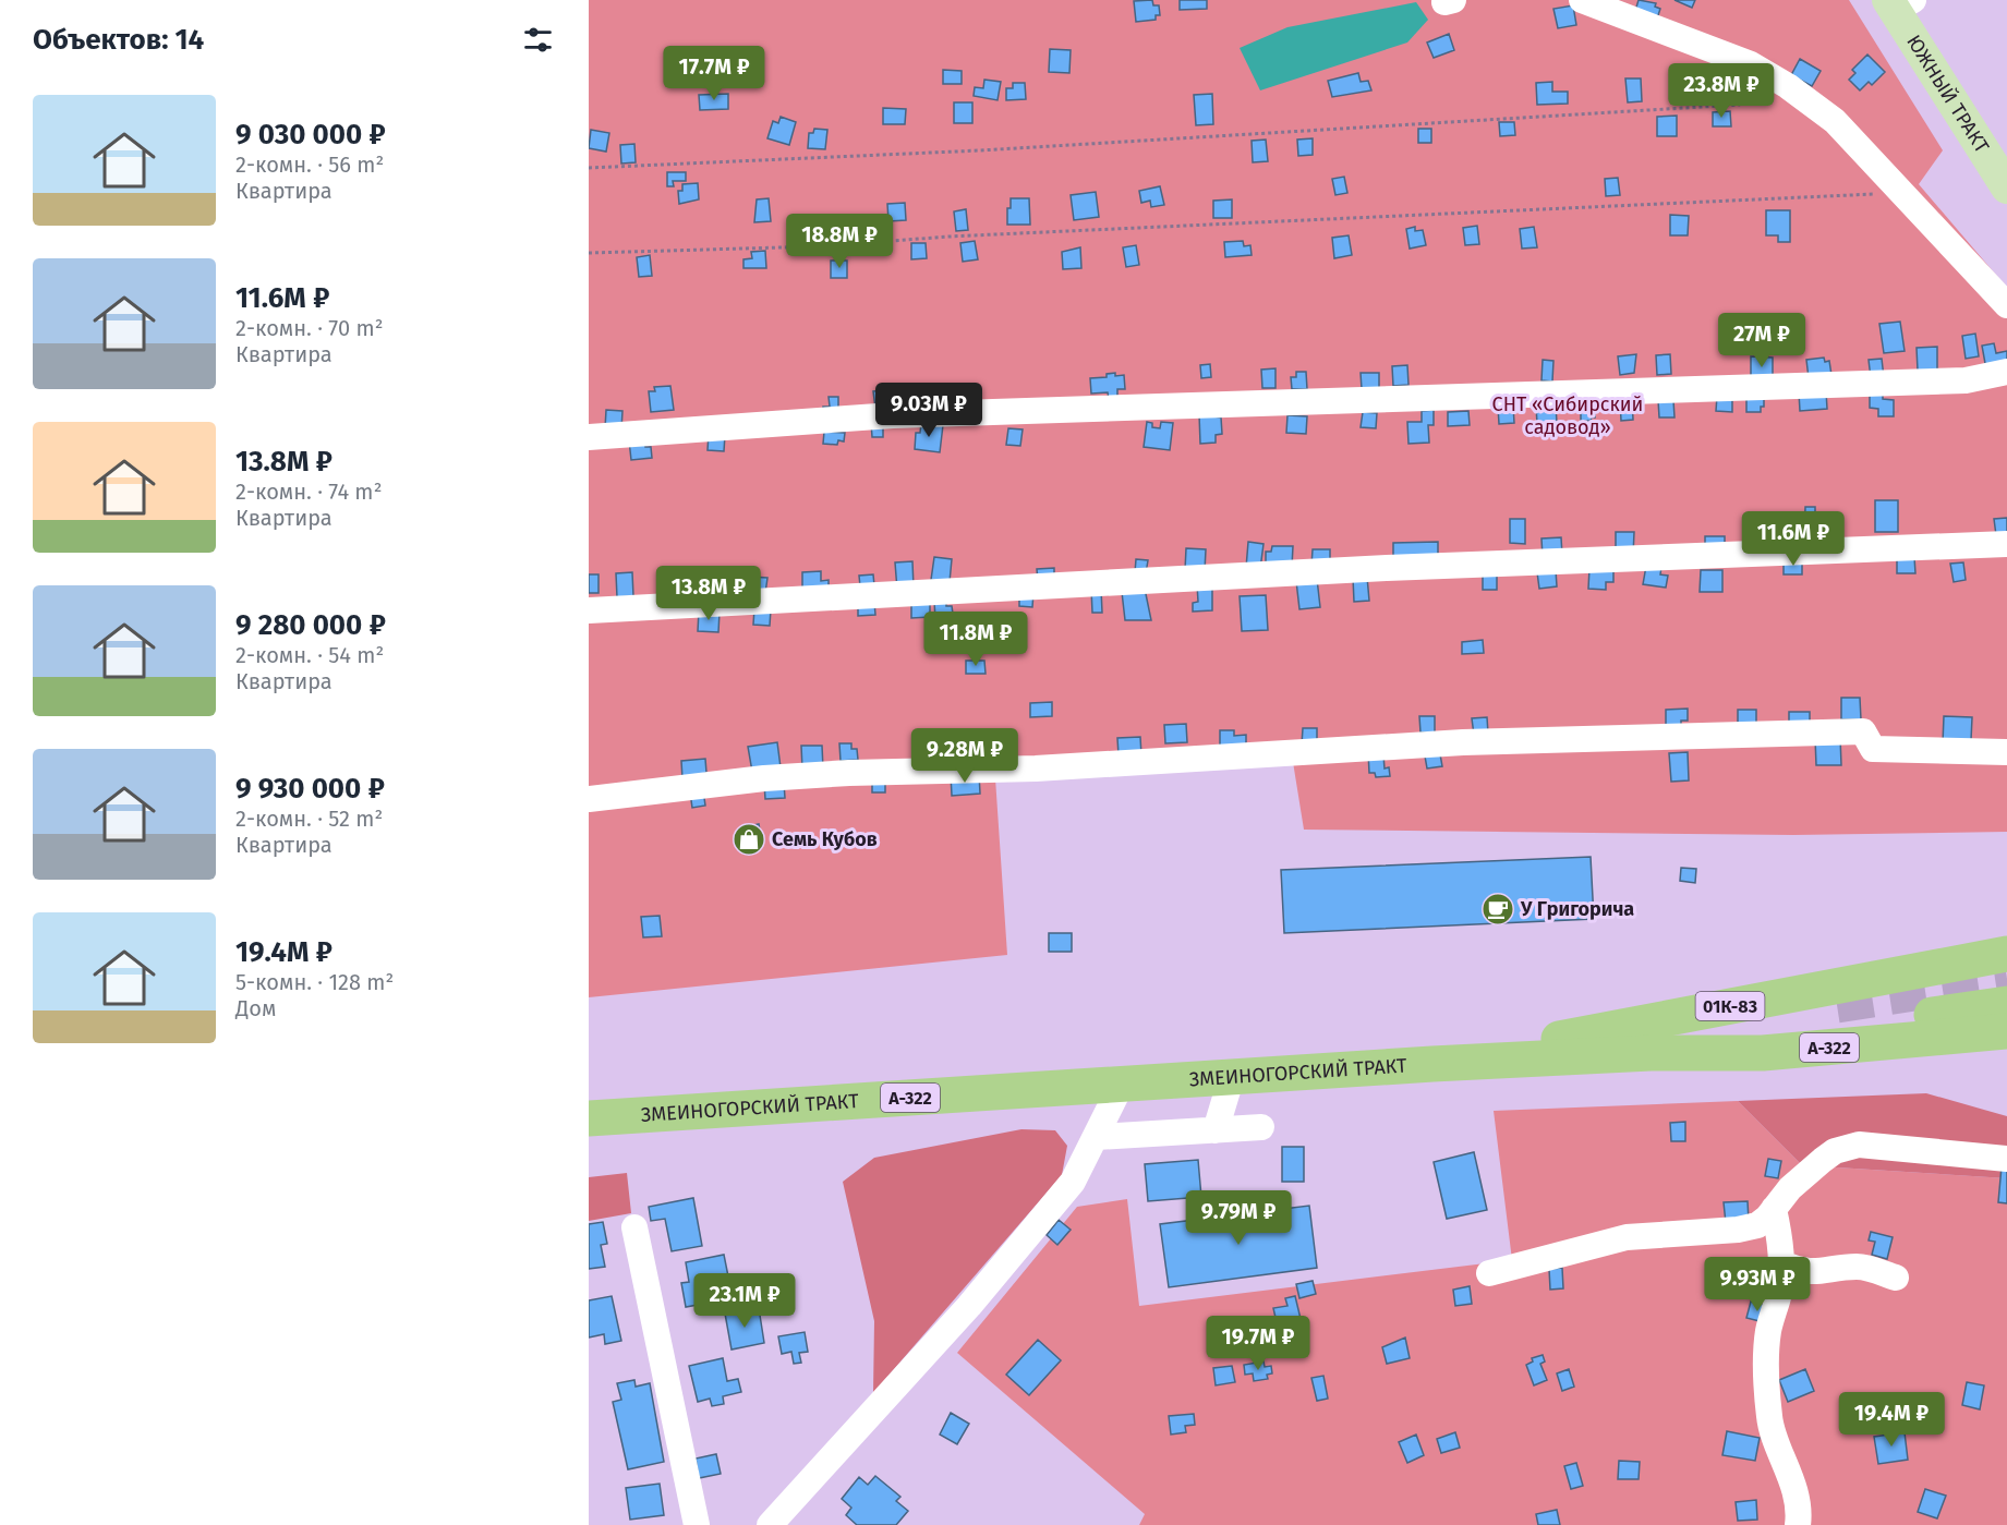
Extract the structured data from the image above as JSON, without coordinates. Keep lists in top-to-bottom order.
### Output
{
  "streets": {
    "highway": ["01К-83", "А-322", "ЗМЕИНОГОРСКИЙ ТРАКТ"],
    "main road": ["ЮЖНЫЙ ТРАКТ"]
  },
  "crossings": [
    ["01К-83", "ЗМЕИНОГОРСКИЙ ТРАКТ"]
  ],
  "parks": ["СНТ «Сибирский садовод»"],
  "places": {
    "shop": ["Семь Кубов"],
    "cafe": ["У Григорича"]
  },
  "page": {
    "heading": "Объектов: 14",
    "price": [
      "17.7M ₽",
      "23.8M ₽",
      "18.8M ₽",
      "27M ₽",
      "9.03M ₽",
      "11.6M ₽",
      "13.8M ₽",
      "11.8M ₽",
      "9.28M ₽",
      "9.79M ₽",
      "9.93M ₽",
      "23.1M ₽",
      "19.7M ₽",
      "19.4M ₽"
    ],
    "list": [
      {
        "name": "9 030 000 ₽",
        "note": "2-комн. · 56 m² · Квартира"
      },
      {
        "name": "11.6M ₽",
        "note": "2-комн. · 70 m² · Квартира"
      },
      {
        "name": "13.8M ₽",
        "note": "2-комн. · 74 m² · Квартира"
      },
      {
        "name": "9 280 000 ₽",
        "note": "2-комн. · 54 m² · Квартира"
      },
      {
        "name": "9 930 000 ₽",
        "note": "2-комн. · 52 m² · Квартира"
      },
      {
        "name": "19.4M ₽",
        "note": "5-комн. · 128 m² · Дом"
      }
    ]
  }
}
